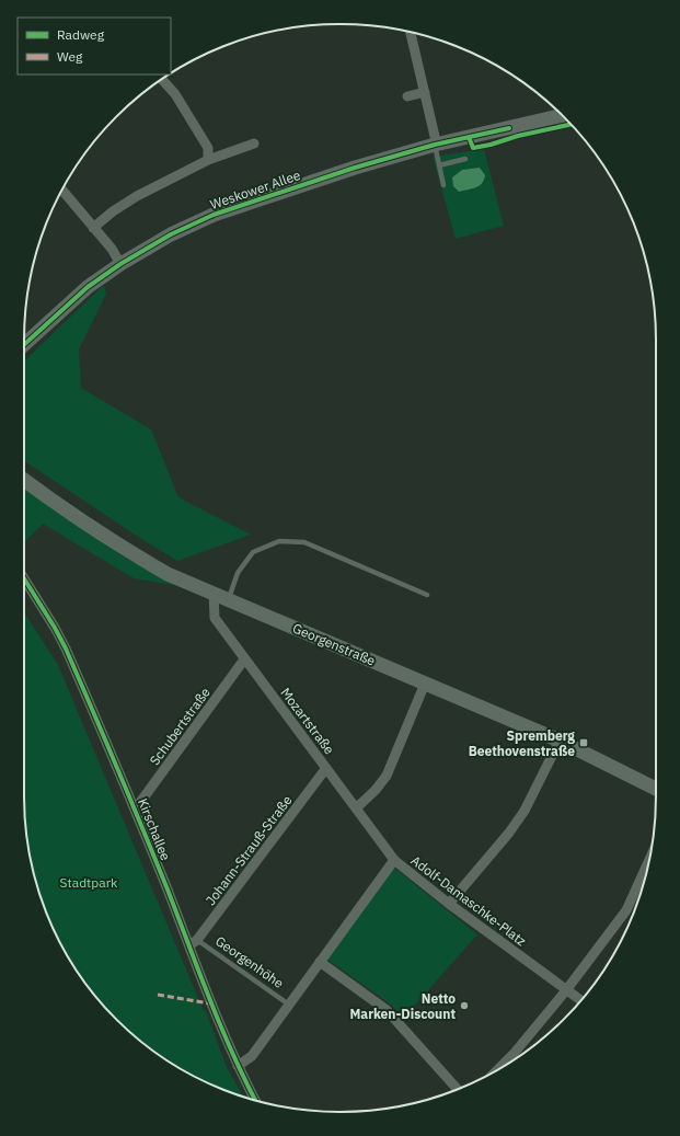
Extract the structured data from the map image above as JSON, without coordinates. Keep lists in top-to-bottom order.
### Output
{
  "streets": {
    "main road": ["Weskower Allee", "Georgenstraße"],
    "street": [
      "Mozartstraße",
      "Schubertstraße",
      "Kirschallee",
      "Johann-Strauß-Straße",
      "Adolf-Damaschke-Platz",
      "Georgenhöhe"
    ]
  },
  "crossings": [
    ["Georgenstraße", "Mozartstraße"],
    ["Mozartstraße", "Schubertstraße"],
    ["Mozartstraße", "Johann-Strauß-Straße"],
    ["Mozartstraße", "Adolf-Damaschke-Platz"],
    ["Schubertstraße", "Kirschallee"],
    ["Kirschallee", "Johann-Strauß-Straße"],
    ["Kirschallee", "Georgenhöhe"],
    ["Johann-Strauß-Straße", "Georgenhöhe"],
    ["Adolf-Damaschke-Platz", "Georgenhöhe"]
  ],
  "parks": ["Stadtpark"],
  "places": {
    "transit": ["Spremberg Beethovenstraße"],
    "other": ["Netto Marken-Discount"]
  },
  "legend": ["Radweg", "Weg"]
}
